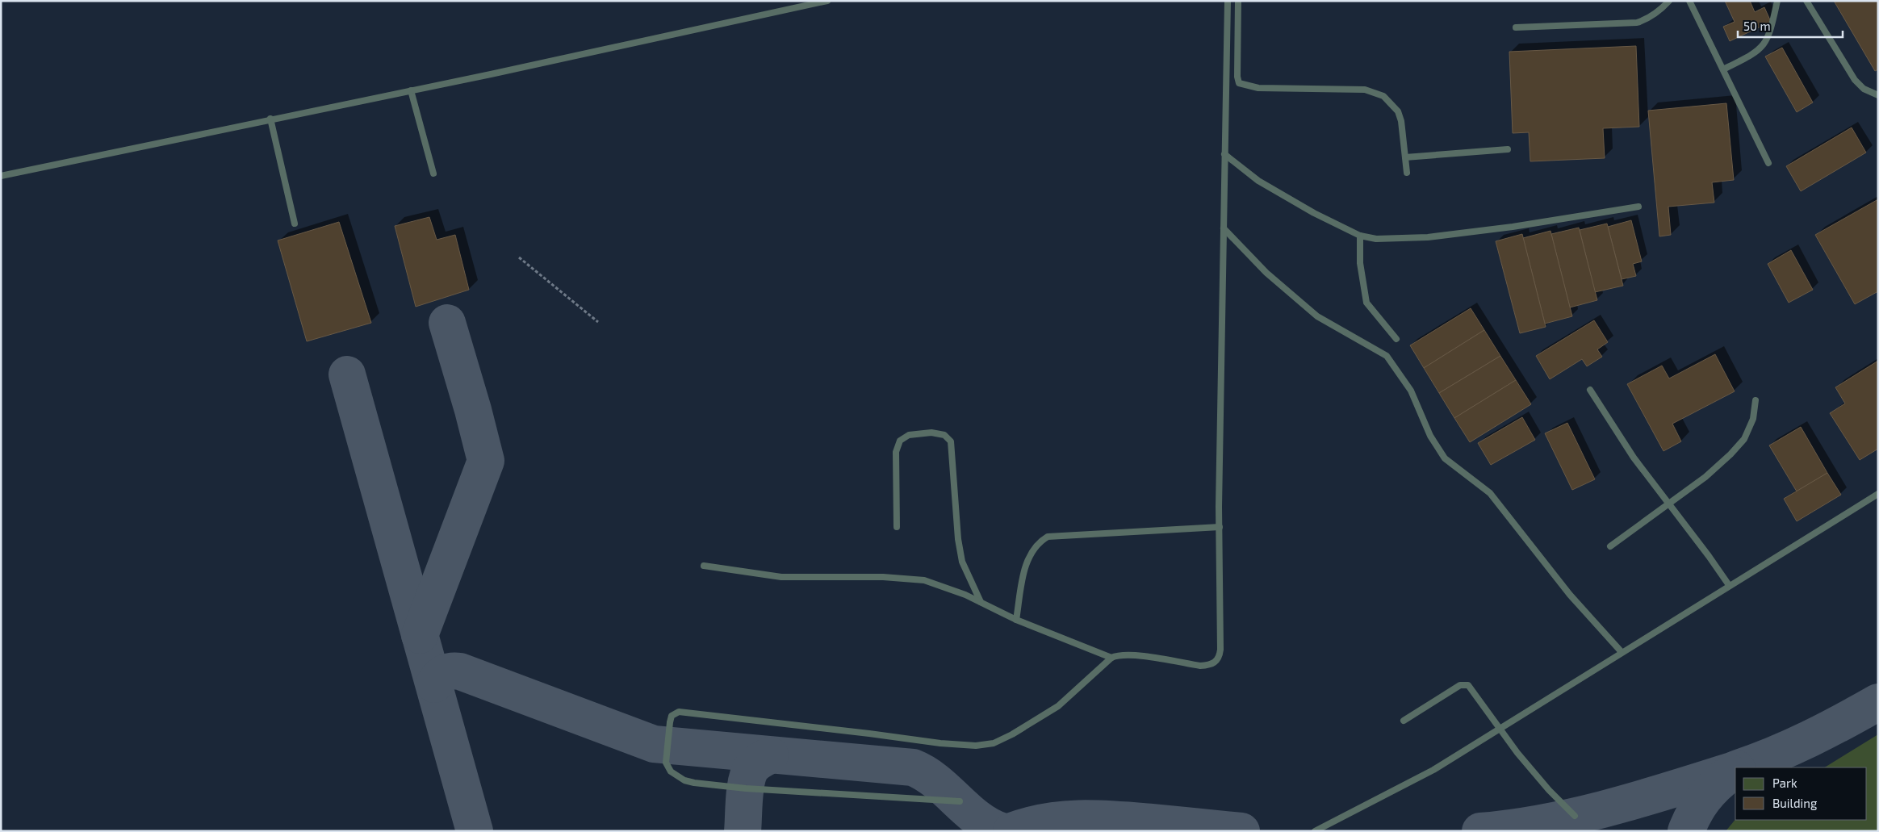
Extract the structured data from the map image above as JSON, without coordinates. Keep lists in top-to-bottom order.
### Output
{
  "legend": ["Park", "Building"],
  "scale_bar": "50 m"
}
